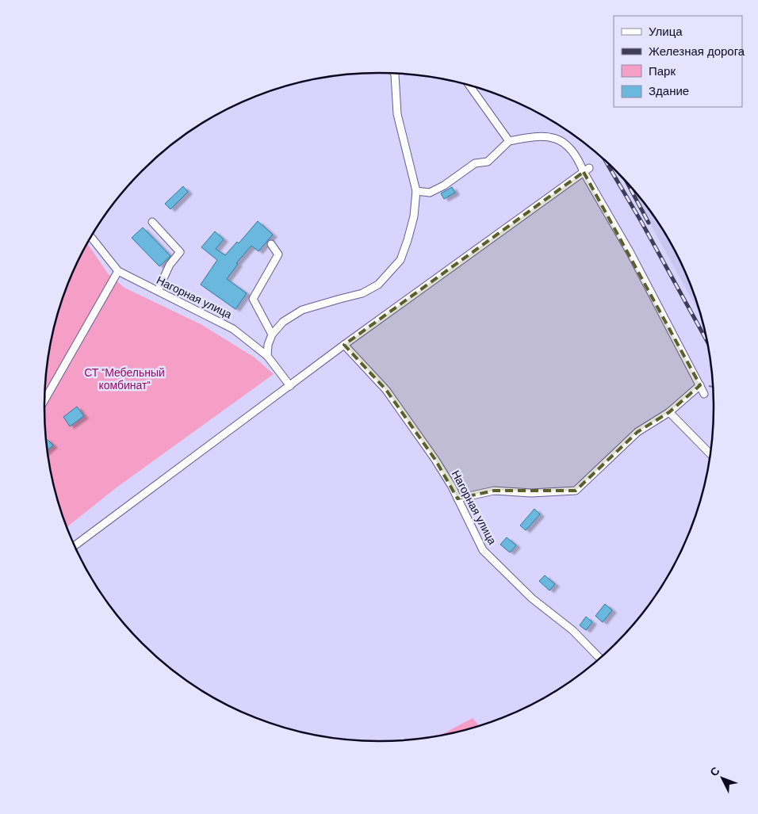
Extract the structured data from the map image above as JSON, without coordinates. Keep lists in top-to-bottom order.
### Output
{
  "streets": {
    "street": ["Нагорная улица"]
  },
  "parks": ["СТ \"Мебельный комбинат\""],
  "legend": [
    "Улица",
    "Железная дорога",
    "Парк",
    "Здание"
  ],
  "north": "top left"
}
